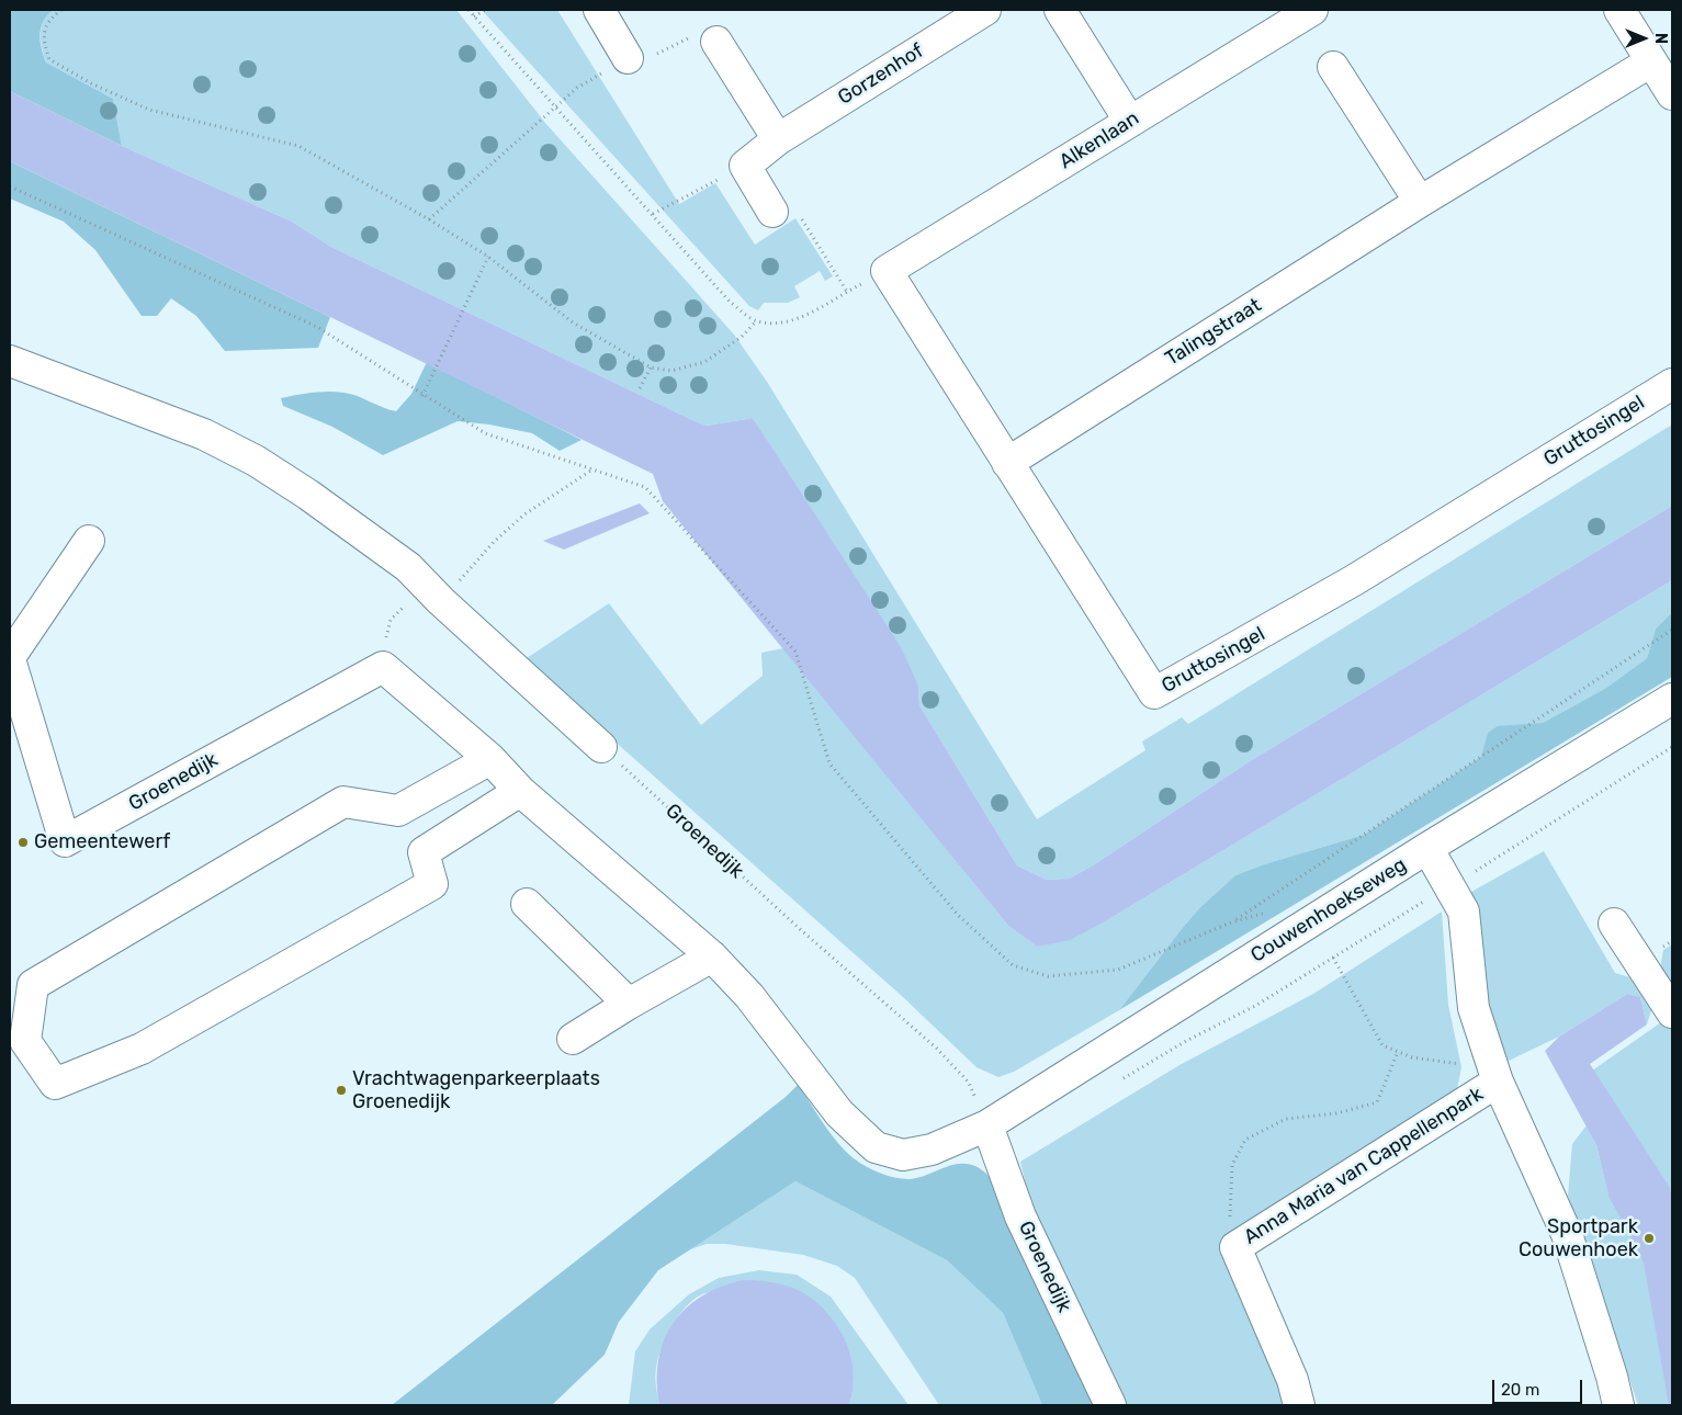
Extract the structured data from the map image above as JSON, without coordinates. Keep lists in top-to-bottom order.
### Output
{
  "streets": {
    "street": [
      "Gorzenhof",
      "Alkenlaan",
      "Talingstraat",
      "Gruttosingel",
      "Groenedijk",
      "Couwenhoekseweg",
      "Anna Maria van Cappellenpark"
    ]
  },
  "crossings": [
    ["Alkenlaan", "Gruttosingel"],
    ["Talingstraat", "Gruttosingel"],
    ["Groenedijk", "Couwenhoekseweg"],
    ["Couwenhoekseweg", "Anna Maria van Cappellenpark"]
  ],
  "places": ["Gemeentewerf", "Vrachtwagenparkeerplaats Groenedijk", "Sportpark Couwenhoek"],
  "scale_bar": "20 m",
  "north": "right"
}
